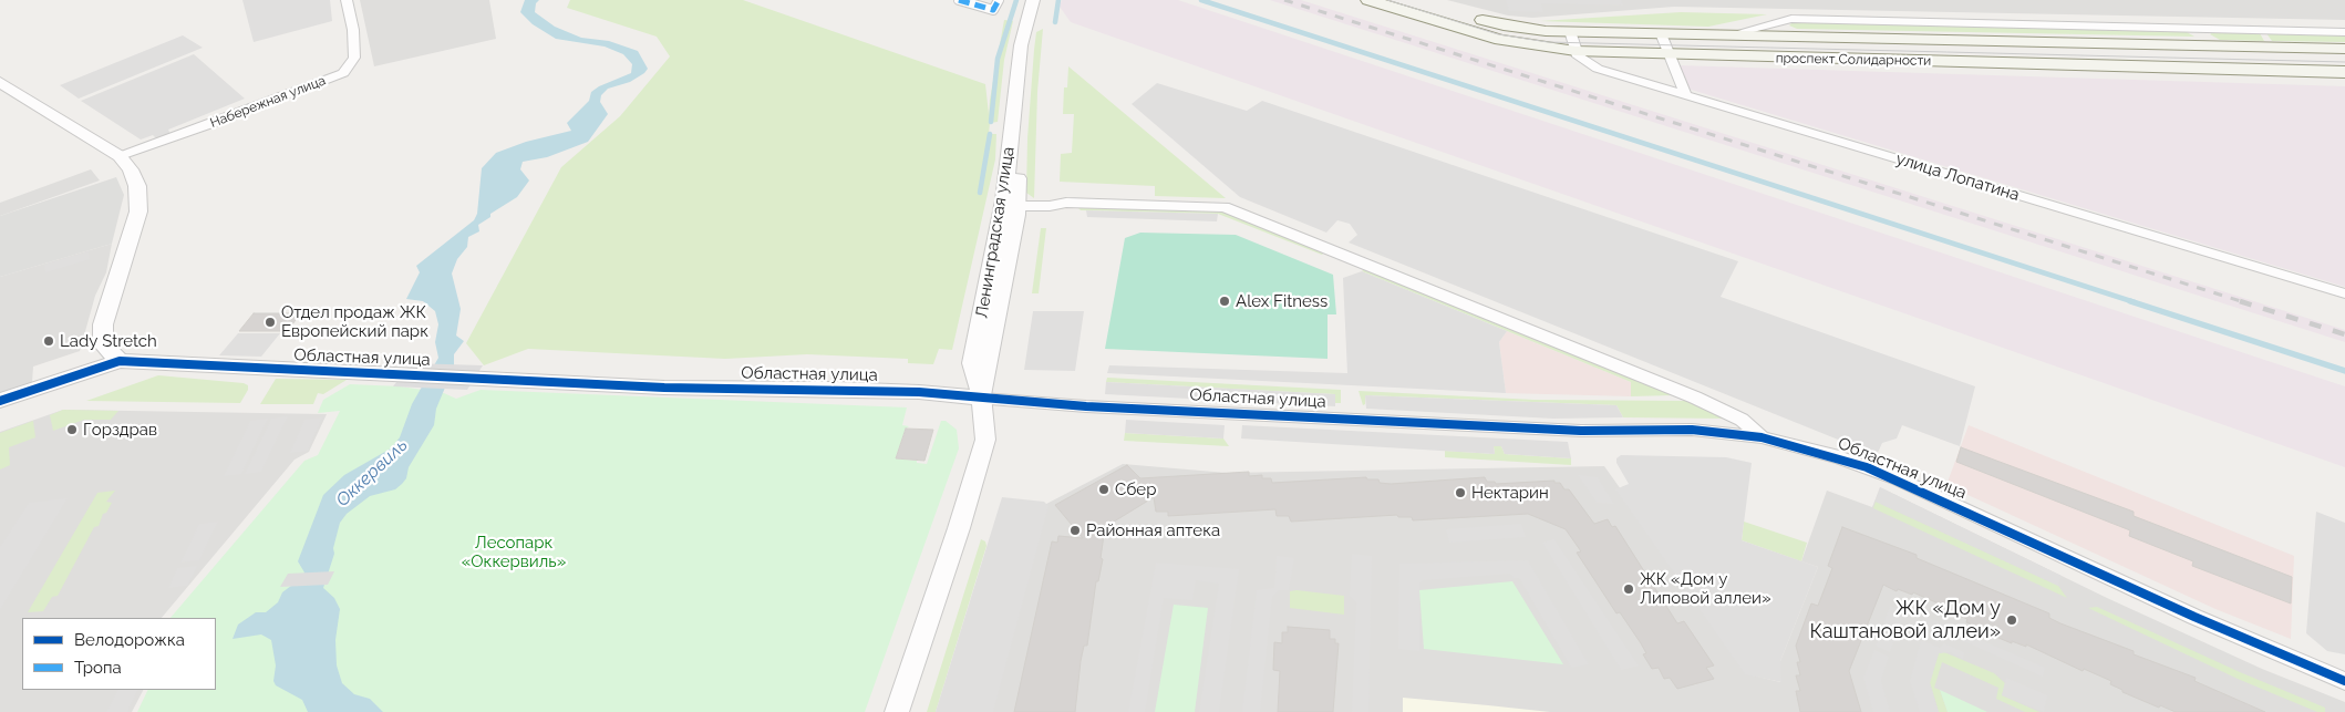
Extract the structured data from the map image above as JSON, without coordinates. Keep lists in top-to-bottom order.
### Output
{
  "streets": {
    "main road": ["проспект Солидарности"],
    "street": [
      "Набережная улица",
      "улица Лопатина",
      "Ленинградская улица",
      "Областная улица"
    ]
  },
  "crossings": [
    ["проспект Солидарности", "улица Лопатина"],
    ["Ленинградская улица", "Областная улица"]
  ],
  "water": ["Оккервиль"],
  "parks": ["Лесопарк «Оккервиль»"],
  "places": [
    "Alex Fitness",
    "Отдел продаж ЖК Европейский парк",
    "Lady Stretch",
    "Горздрав",
    "Сбер",
    "Нектарин",
    "Районная аптека",
    "ЖК «Дом у Липовой аллеи»",
    "ЖК «Дом у Каштановой аллеи»"
  ],
  "legend": ["Велодорожка", "Тропа"]
}
